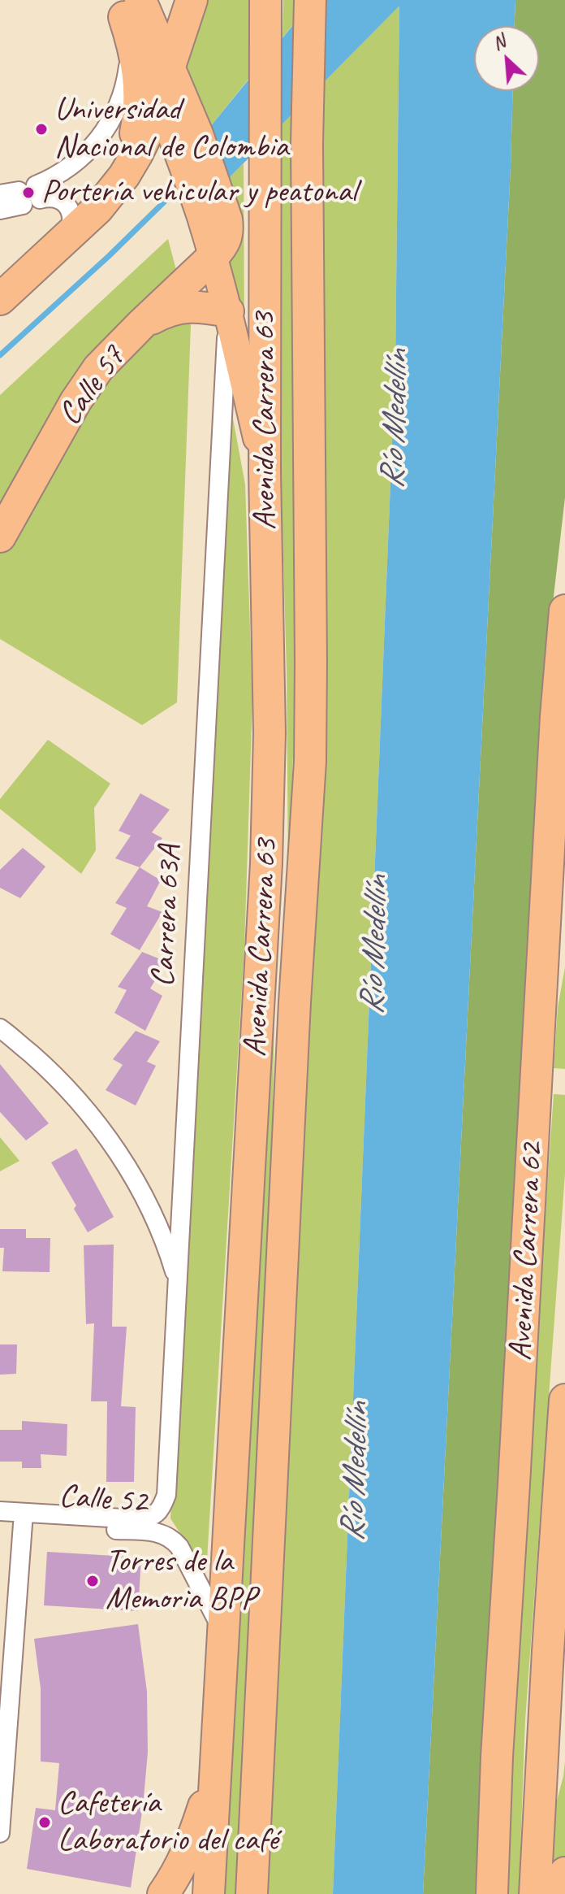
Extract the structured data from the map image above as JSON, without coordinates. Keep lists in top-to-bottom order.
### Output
{
  "streets": {
    "highway": ["Calle 57", "Avenida Carrera 63", "Avenida Carrera 62"],
    "street": ["Carrera 63A", "Calle 52"]
  },
  "crossings": [
    ["Avenida Carrera 63", "Calle 52"],
    ["Carrera 63A", "Calle 52"]
  ],
  "water": ["Río Medellín"],
  "places": [
    "Universidad Nacional de Colombia",
    "Portería vehicular y peatonal",
    "Torres de la Memoria BPP",
    "Cafetería Laboratorio del café"
  ],
  "north": "top left"
}
